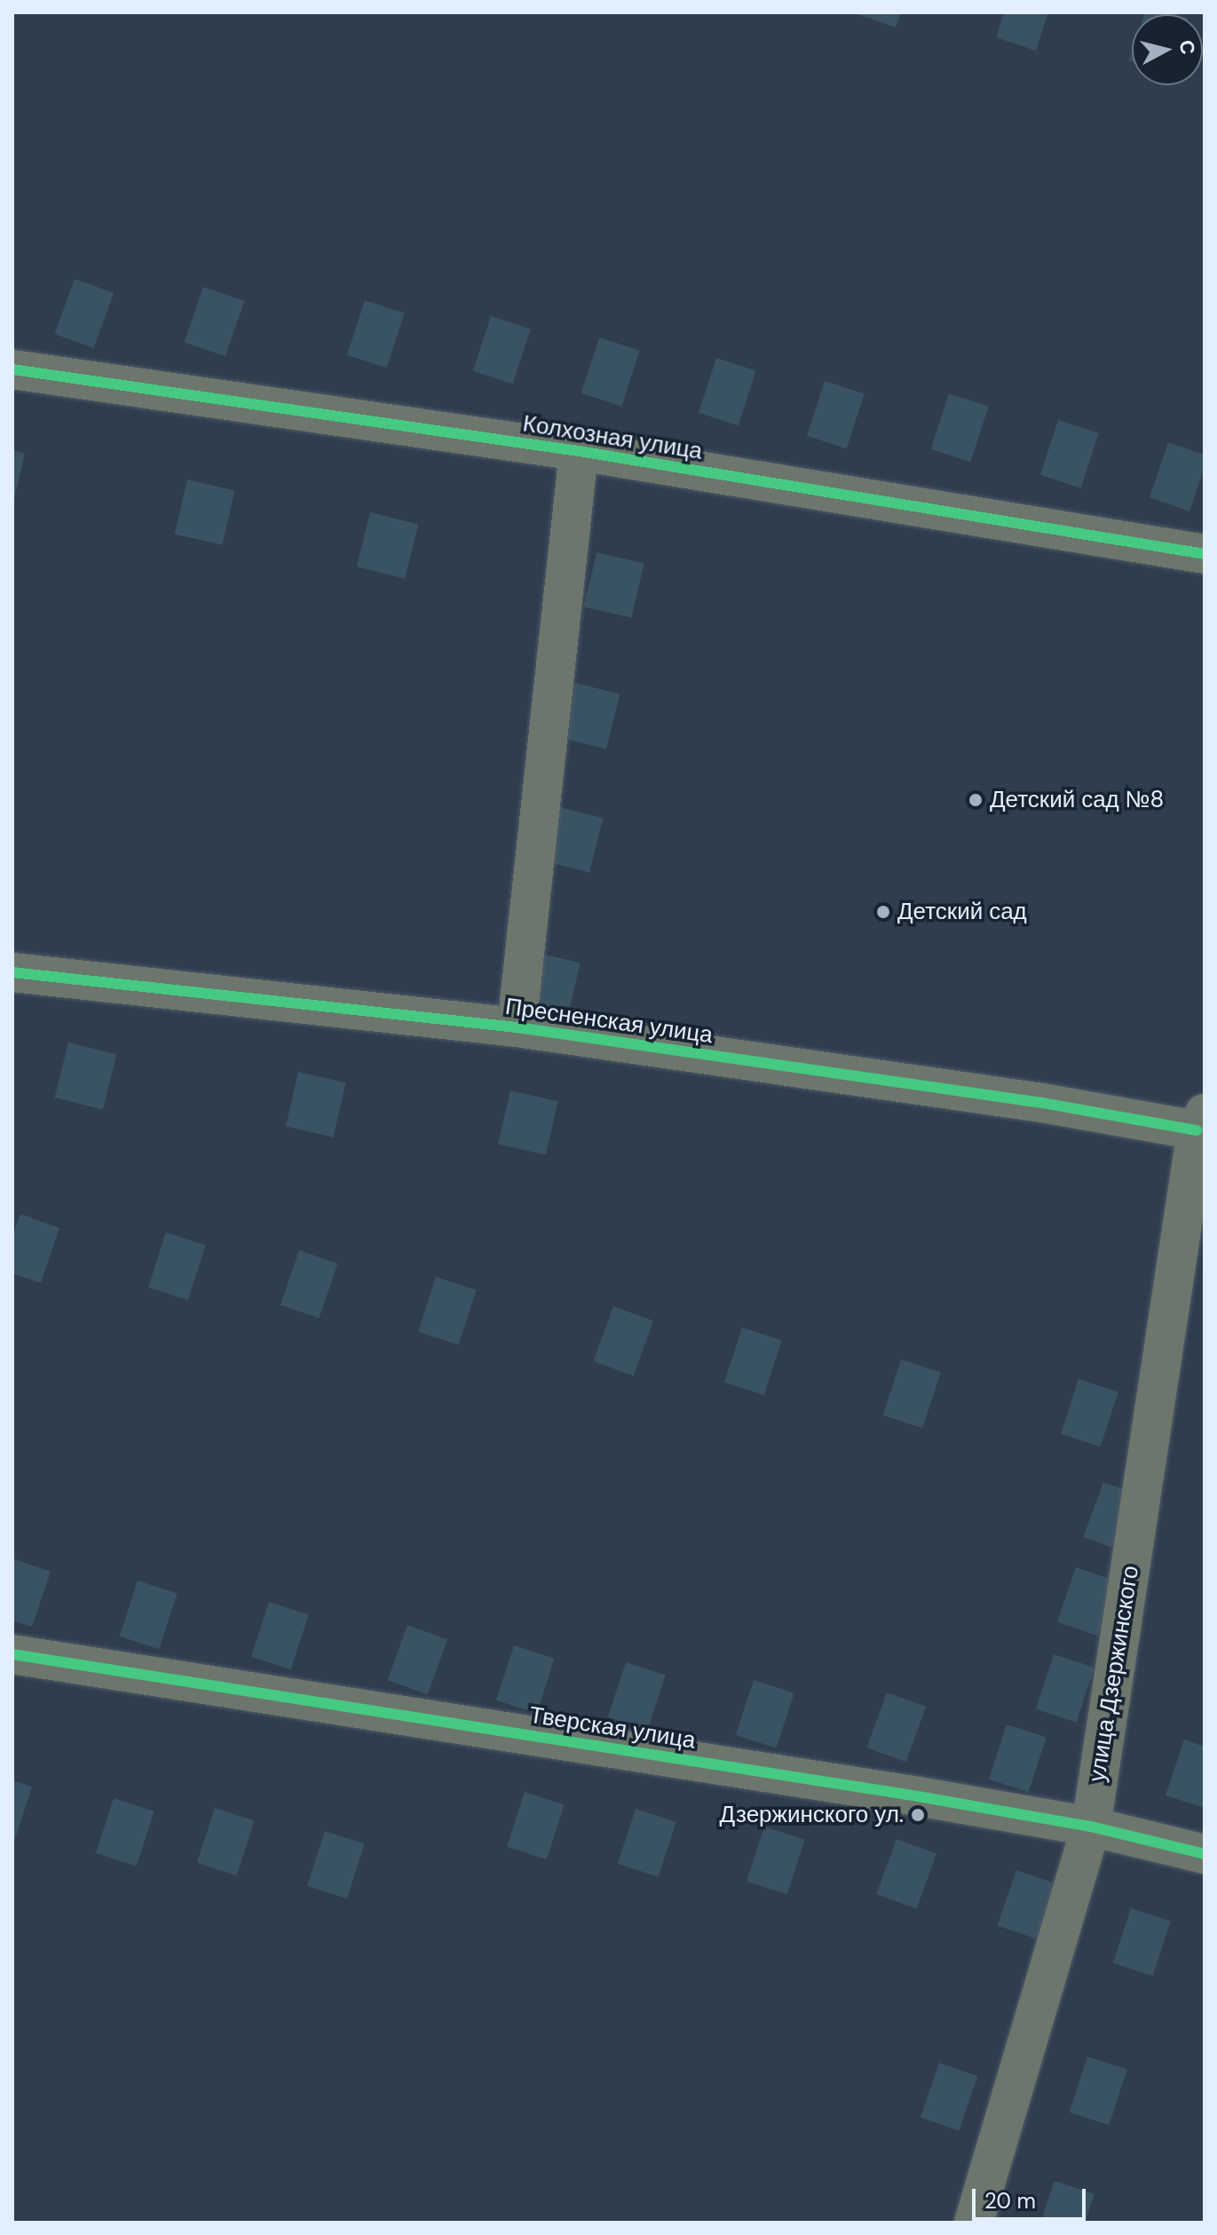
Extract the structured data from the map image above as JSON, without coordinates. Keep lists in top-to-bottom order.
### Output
{
  "streets": {
    "street": [
      "Колхозная улица",
      "Пресненская улица",
      "улица Дзержинского",
      "Тверская улица"
    ]
  },
  "crossings": [
    ["Пресненская улица", "улица Дзержинского"],
    ["улица Дзержинского", "Тверская улица"]
  ],
  "places": ["Детский сад №8", "Детский сад", "Дзержинского ул."],
  "scale_bar": "20 m",
  "north": "right"
}
